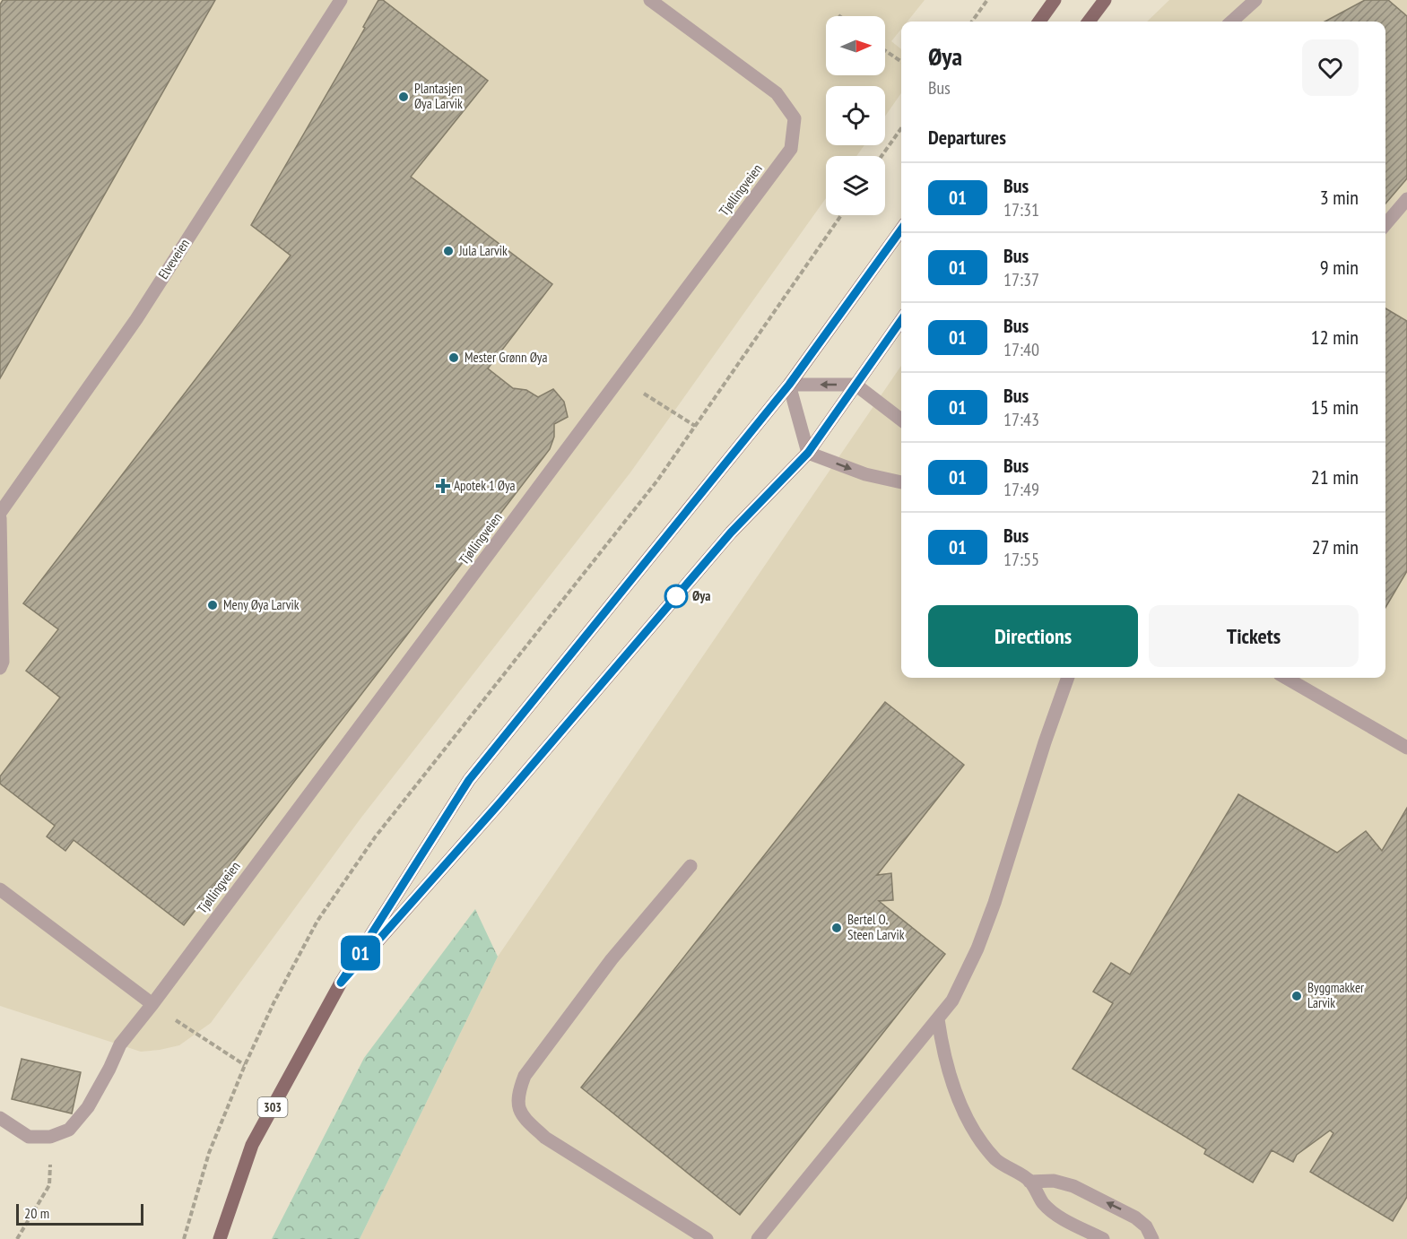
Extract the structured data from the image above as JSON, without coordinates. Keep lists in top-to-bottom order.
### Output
{
  "streets": {
    "main road": ["303"],
    "lane": ["Tjøllingveien", "Elveveien"]
  },
  "places": {
    "other": [
      "Plantasjen Øya Larvik",
      "Jula Larvik",
      "Mester Grønn Øya",
      "Øya",
      "Meny Øya Larvik",
      "Bertel O. Steen Larvik",
      "Byggmakker Larvik"
    ],
    "health": ["Apotek 1 Øya"]
  },
  "lines": ["bus line 01"],
  "scale_bar": "20 m",
  "north": "right",
  "page": {
    "on_map": "01",
    "heading": [
      ["Øya", "Bus"],
      "Departures"
    ],
    "list": [
      {
        "mark": "01",
        "name": "Bus",
        "note": "17:31",
        "value": "3 min"
      },
      {
        "mark": "01",
        "name": "Bus",
        "note": "17:37",
        "value": "9 min"
      },
      {
        "mark": "01",
        "name": "Bus",
        "note": "17:40",
        "value": "12 min"
      },
      {
        "mark": "01",
        "name": "Bus",
        "note": "17:43",
        "value": "15 min"
      },
      {
        "mark": "01",
        "name": "Bus",
        "note": "17:49",
        "value": "21 min"
      },
      {
        "mark": "01",
        "name": "Bus",
        "note": "17:55",
        "value": "27 min"
      }
    ],
    "buttons": ["Directions", "Tickets"],
    "scale": "20 m"
  }
}
